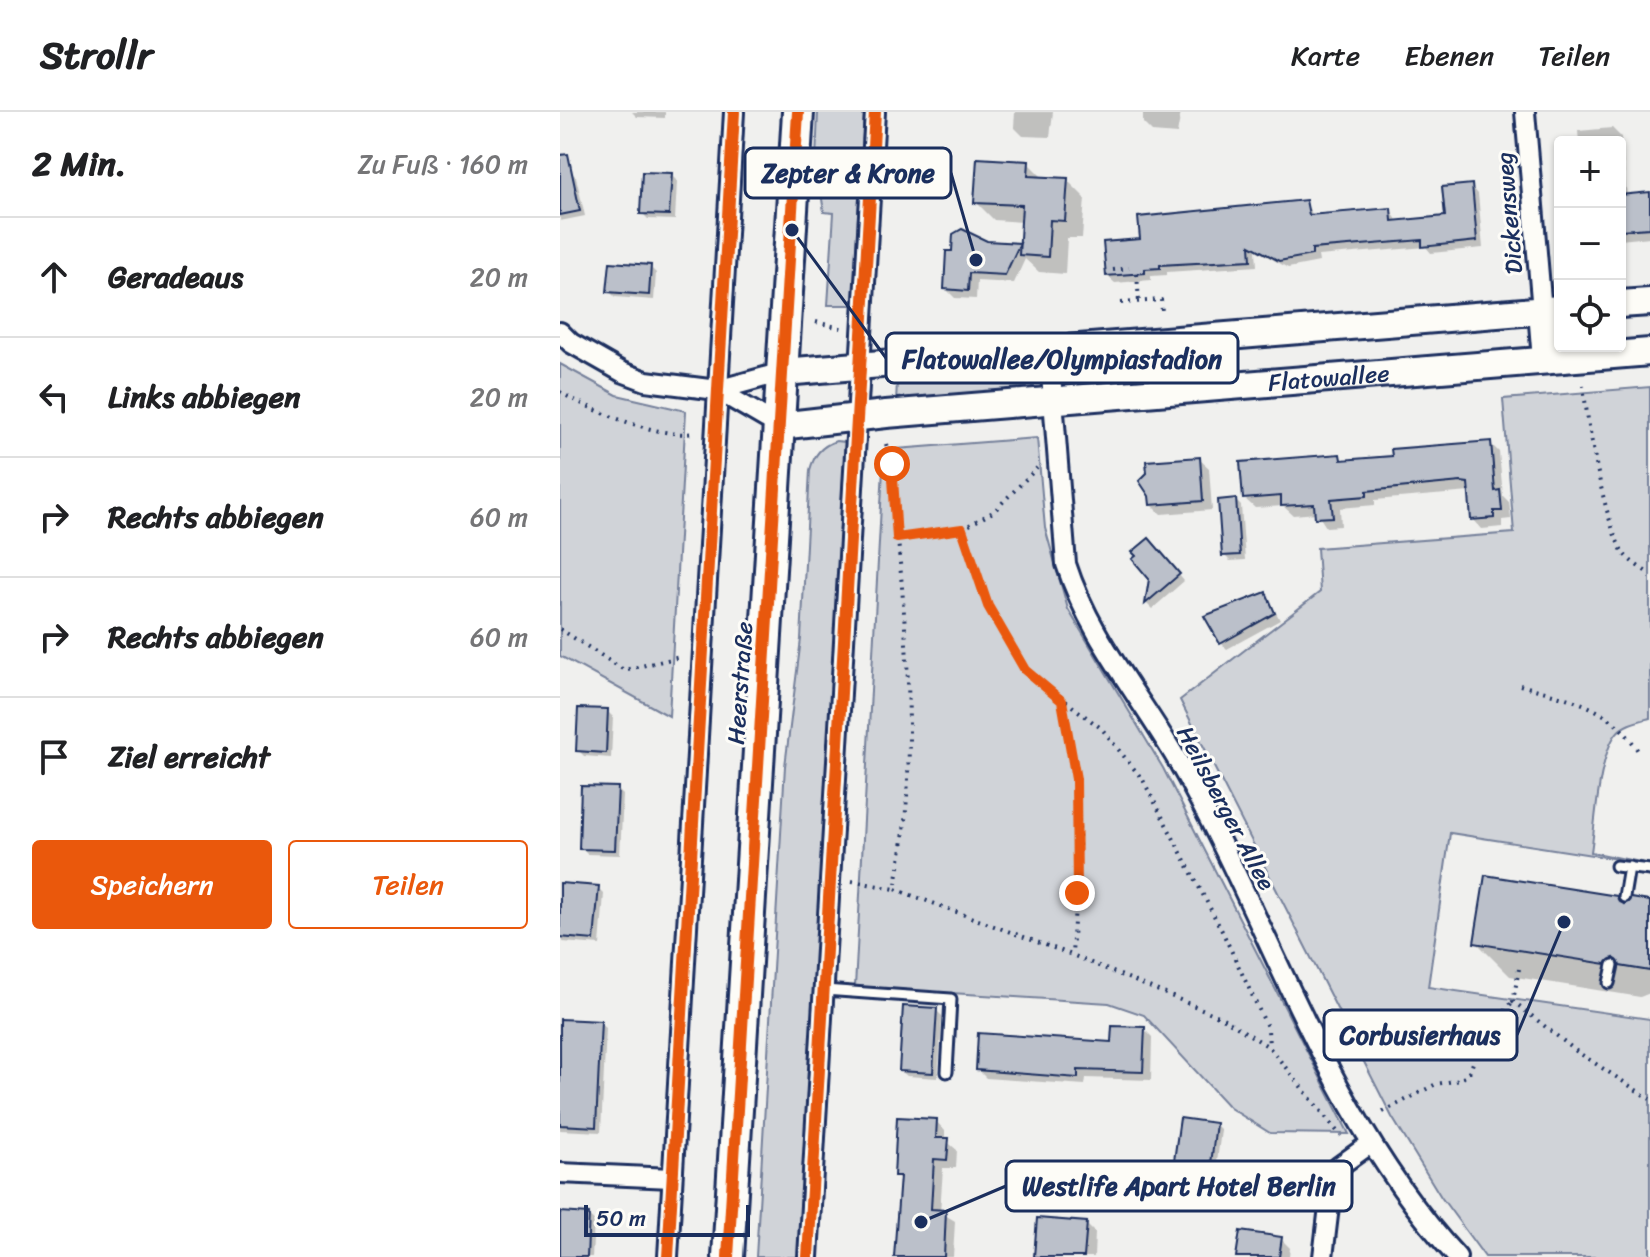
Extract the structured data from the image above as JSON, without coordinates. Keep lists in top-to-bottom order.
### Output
{
  "streets": {
    "main road": ["Flatowallee", "Heerstraße"],
    "street": ["Dickensweg", "Heilsberger Allee"]
  },
  "crossings": [
    ["Dickensweg", "Flatowallee"],
    ["Flatowallee", "Heerstraße"],
    ["Flatowallee", "Heilsberger Allee"]
  ],
  "places": [
    "Flatowallee/Olympiastadion",
    "Zepter & Krone",
    "Corbusierhaus",
    "Westlife Apart Hotel Berlin"
  ],
  "scale_bar": "50 m",
  "page": {
    "header": "Strollr",
    "nav": ["Karte", "Ebenen", "Teilen"],
    "heading": ["2 Min.", "Zu Fuß · 160 m"],
    "map_buttons": ["+", "−"],
    "list": [
      ["Geradeaus", "20 m"],
      ["Links abbiegen", "20 m"],
      ["Rechts abbiegen", "60 m"],
      ["Rechts abbiegen", "60 m"],
      "Ziel erreicht"
    ],
    "buttons": ["Speichern", "Teilen"],
    "scale": "50 m"
  }
}
